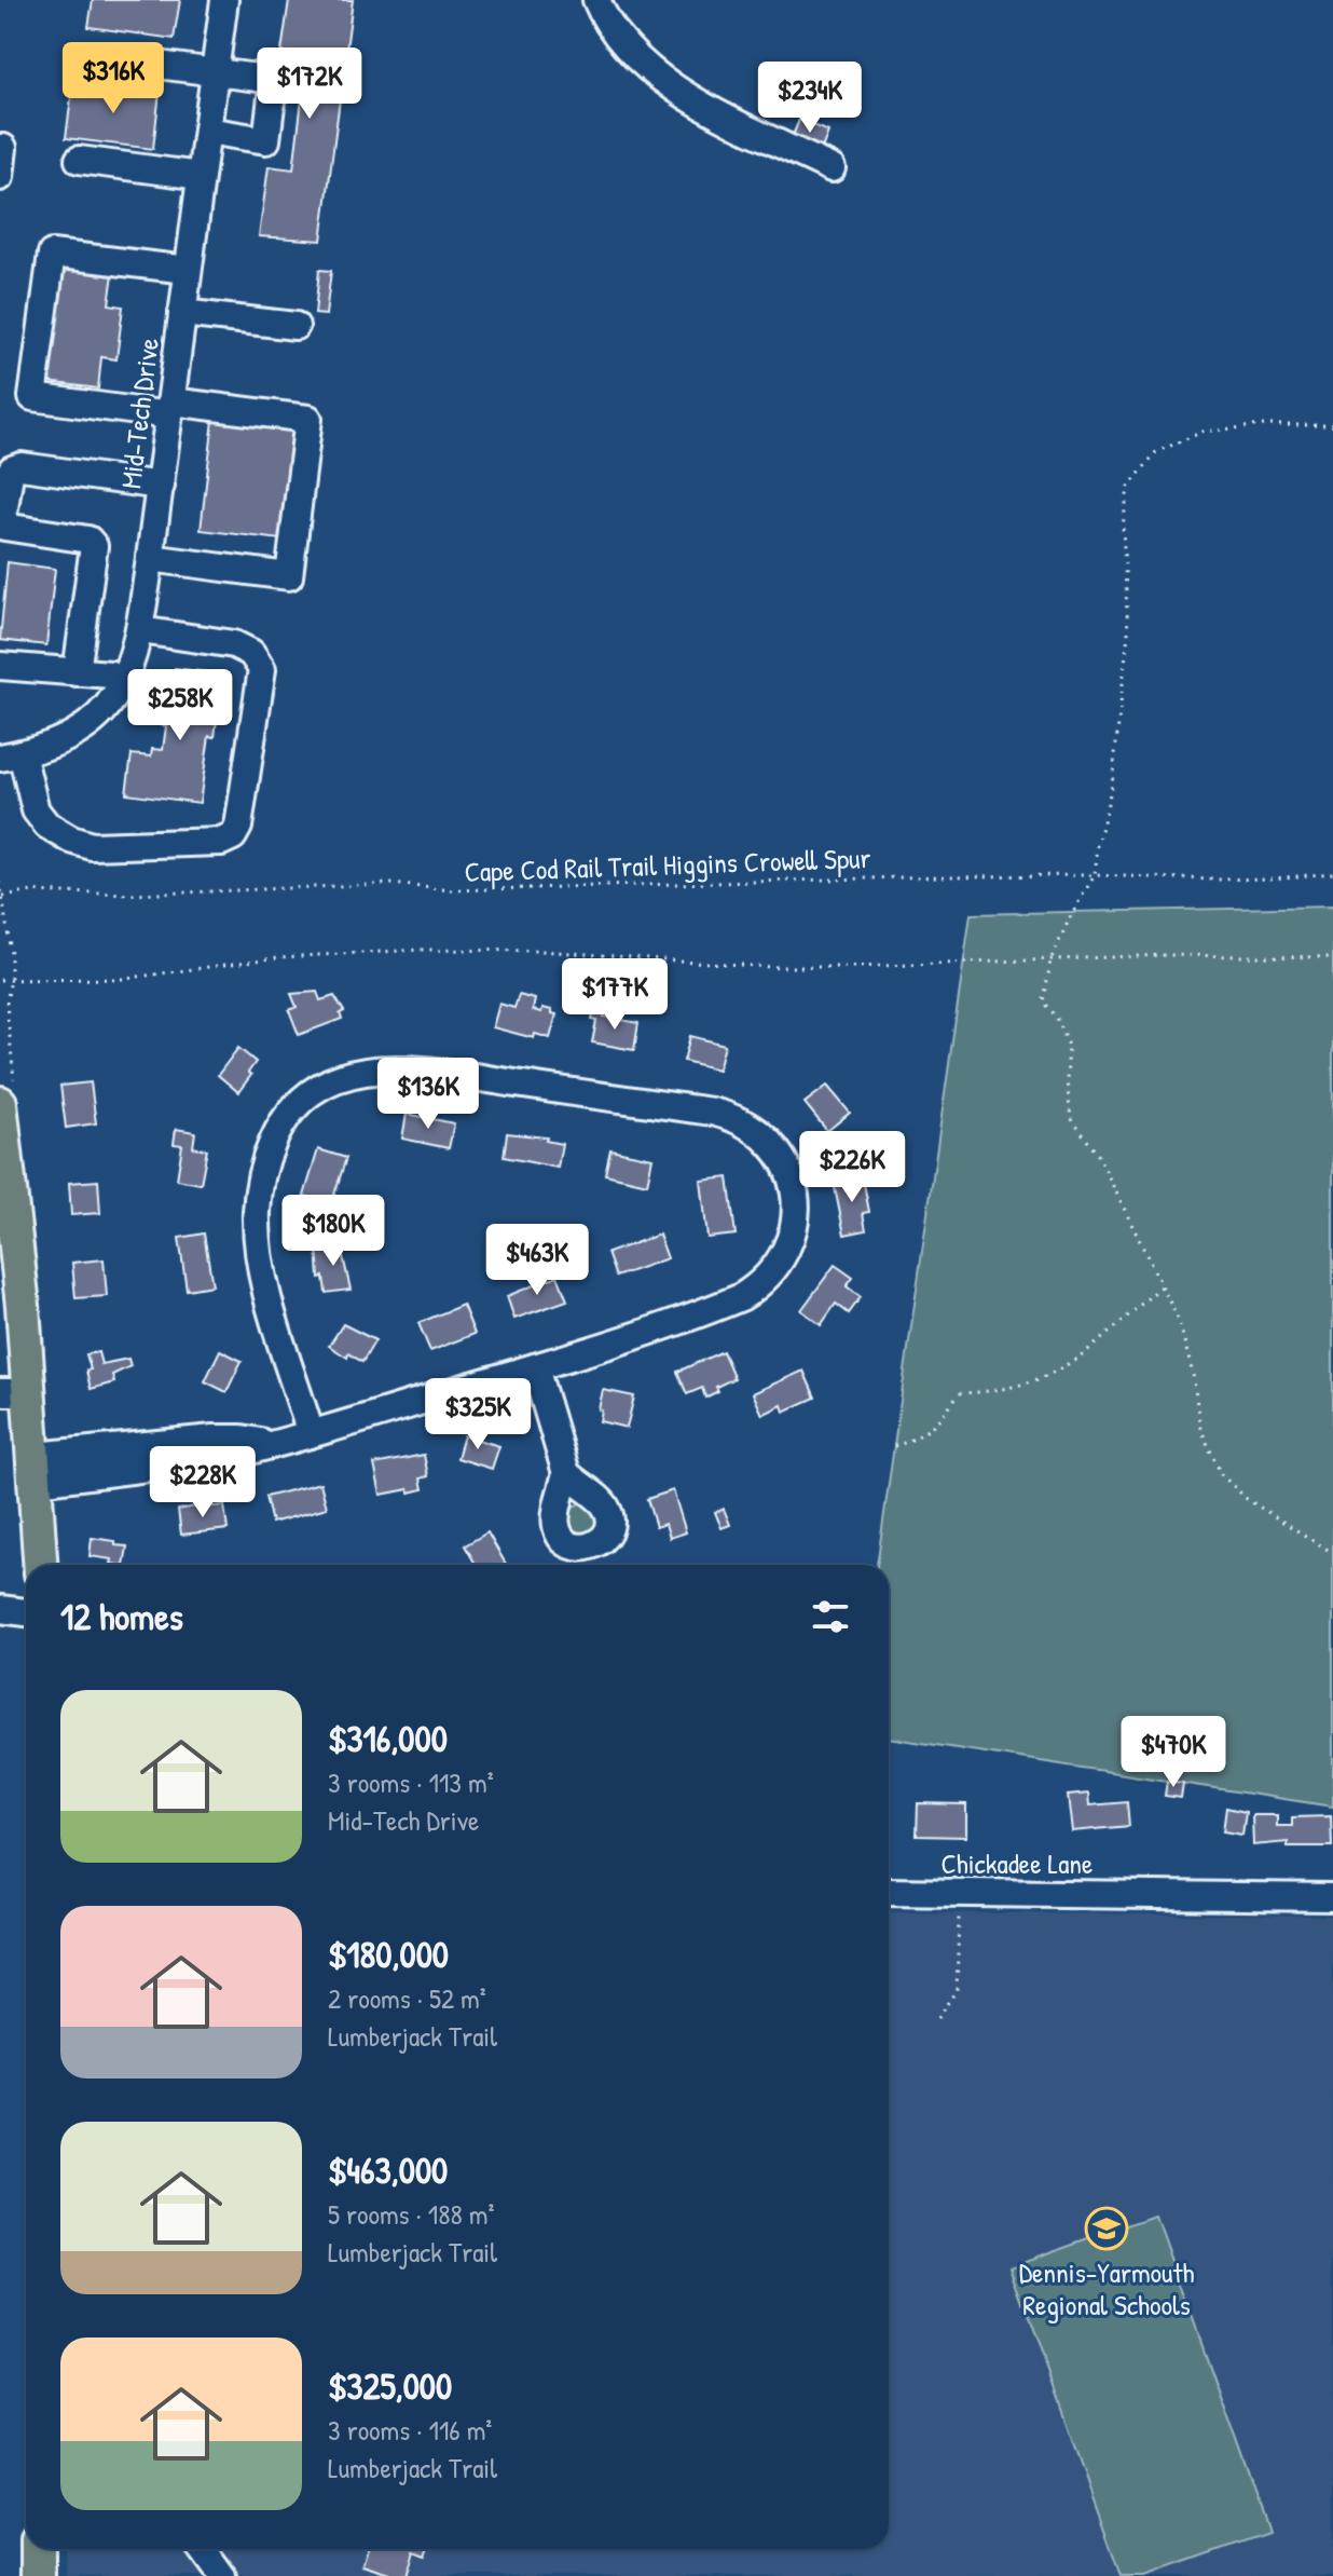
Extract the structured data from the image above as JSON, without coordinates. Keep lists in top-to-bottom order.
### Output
{
  "streets": {
    "street": ["Mid-Tech Drive", "Chickadee Lane"],
    "path": ["Cape Cod Rail Trail Higgins Crowell Spur"]
  },
  "places": {
    "school or university": ["Dennis-Yarmouth Regional Schools"]
  },
  "page": {
    "price": [
      "$316K",
      "$172K",
      "$234K",
      "$258K",
      "$177K",
      "$136K",
      "$226K",
      "$180K",
      "$463K",
      "$325K",
      "$228K",
      "$470K"
    ],
    "heading": "12 homes",
    "list": [
      {
        "name": "$316,000",
        "note": "3 rooms · 113 m² · Mid-Tech Drive"
      },
      {
        "name": "$180,000",
        "note": "2 rooms · 52 m² · Lumberjack Trail"
      },
      {
        "name": "$463,000",
        "note": "5 rooms · 188 m² · Lumberjack Trail"
      },
      {
        "name": "$325,000",
        "note": "3 rooms · 116 m² · Lumberjack Trail"
      }
    ]
  }
}
